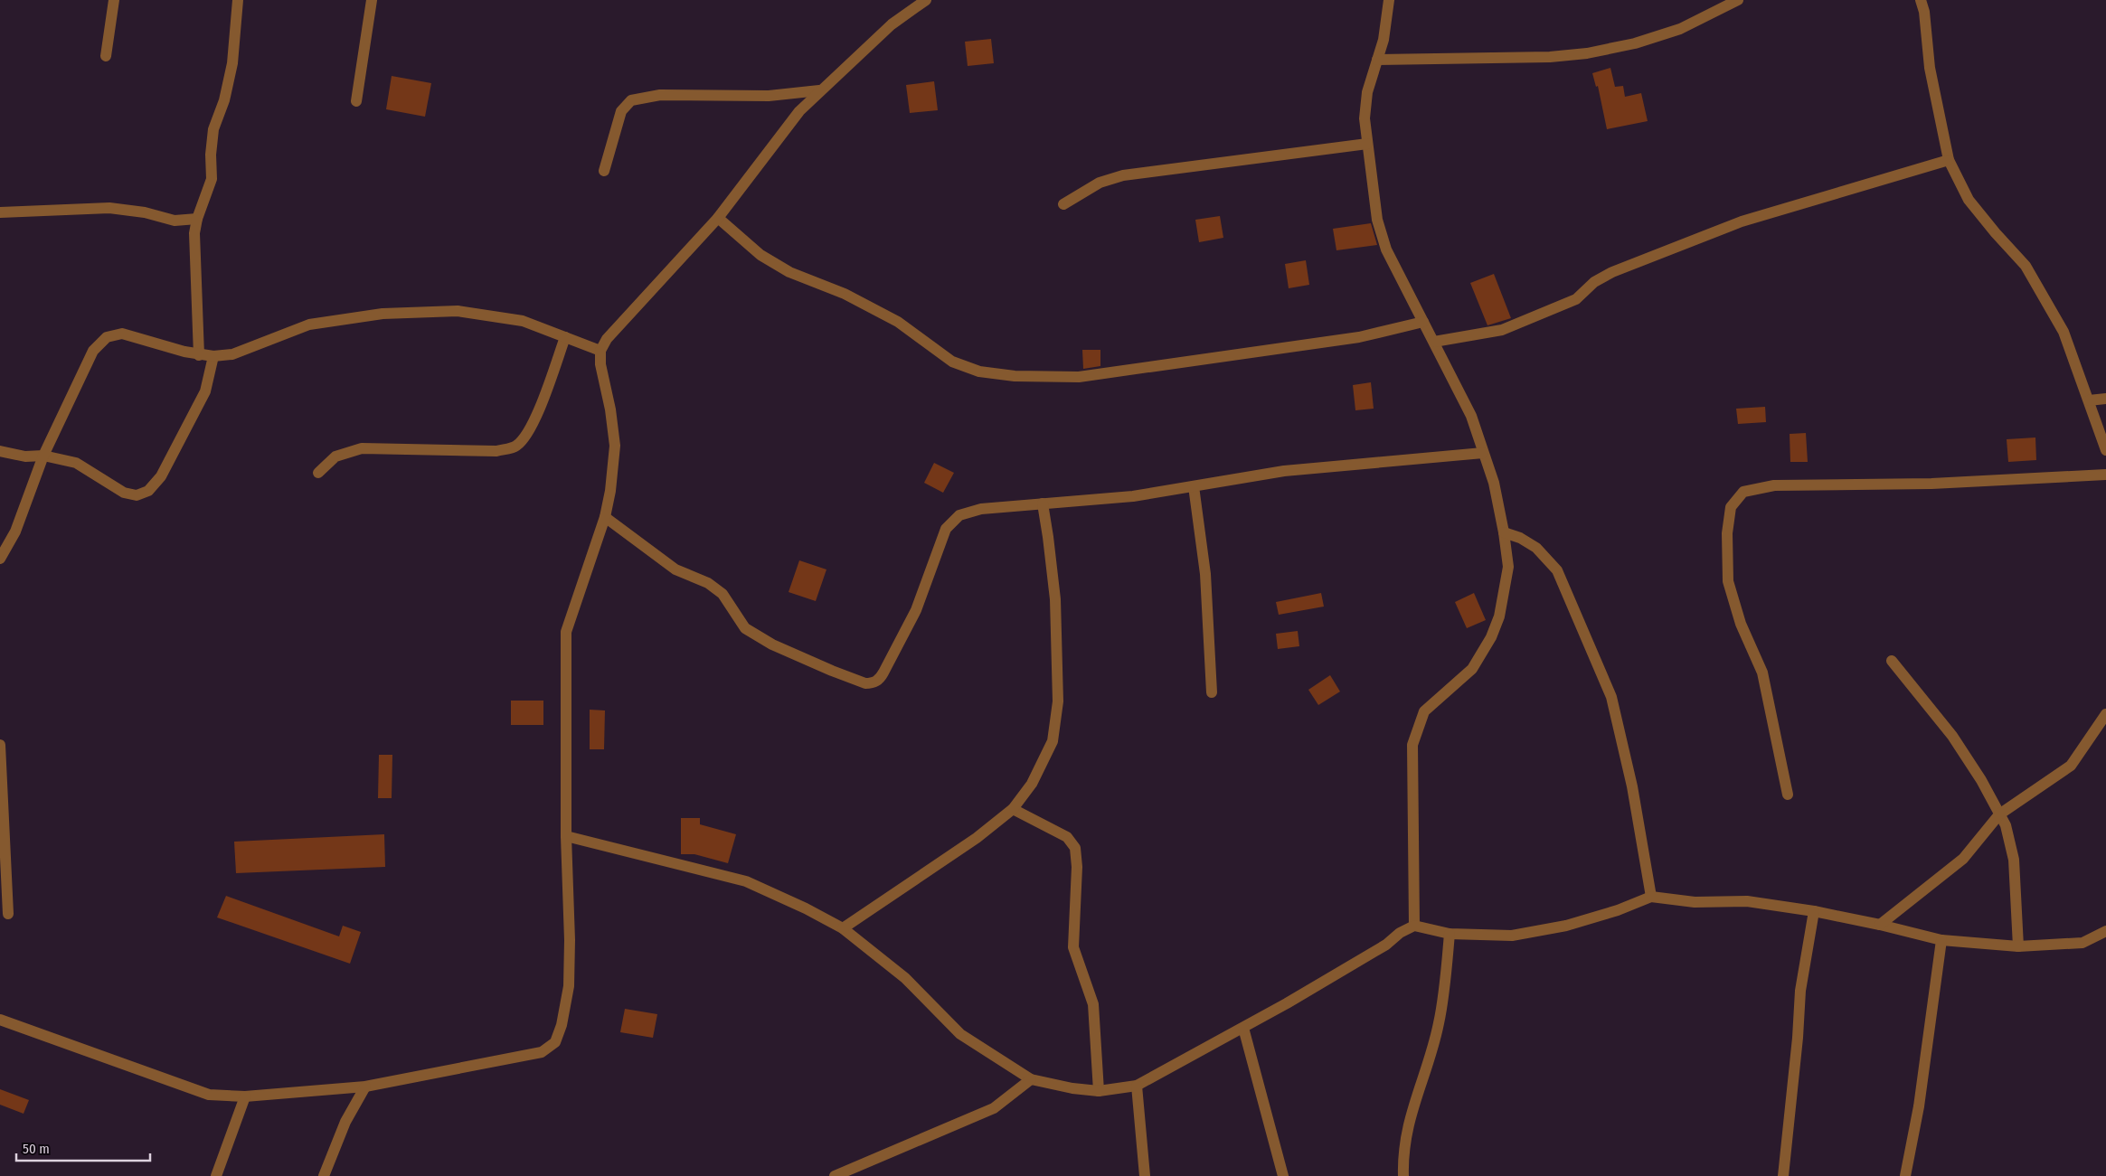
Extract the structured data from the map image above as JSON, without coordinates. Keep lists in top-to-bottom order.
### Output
{
  "scale_bar": "50 m"
}
